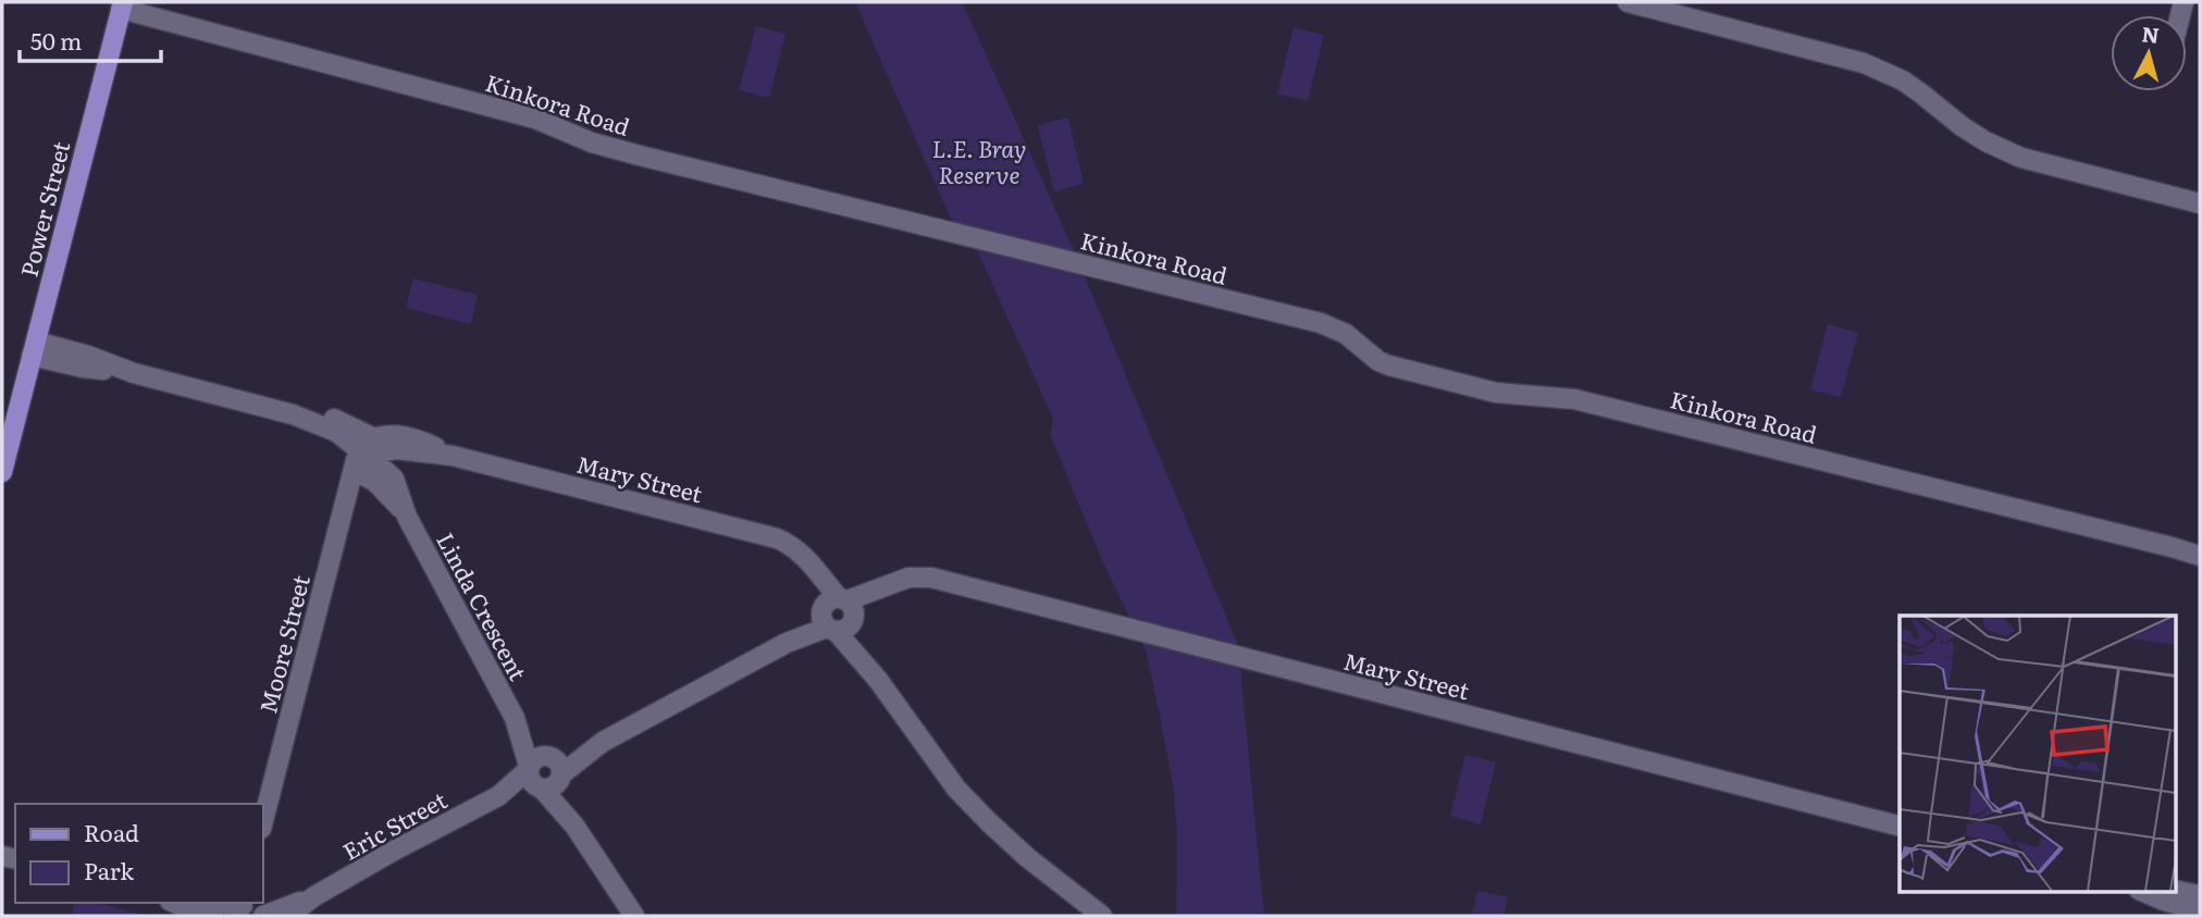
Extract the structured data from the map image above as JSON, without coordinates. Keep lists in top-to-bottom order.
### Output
{
  "streets": {
    "main road": ["Power Street"],
    "street": [
      "Kinkora Road",
      "Mary Street",
      "Linda Crescent",
      "Moore Street",
      "Eric Street"
    ]
  },
  "crossings": [
    ["Kinkora Road", "Power Street"],
    ["Power Street", "Mary Street"],
    ["Mary Street", "Linda Crescent"],
    ["Mary Street", "Moore Street"],
    ["Mary Street", "Eric Street"],
    ["Linda Crescent", "Moore Street"],
    ["Linda Crescent", "Eric Street"]
  ],
  "parks": ["L.E. Bray Reserve"],
  "legend": ["Road", "Park"],
  "scale_bar": "50 m",
  "north": "top"
}
